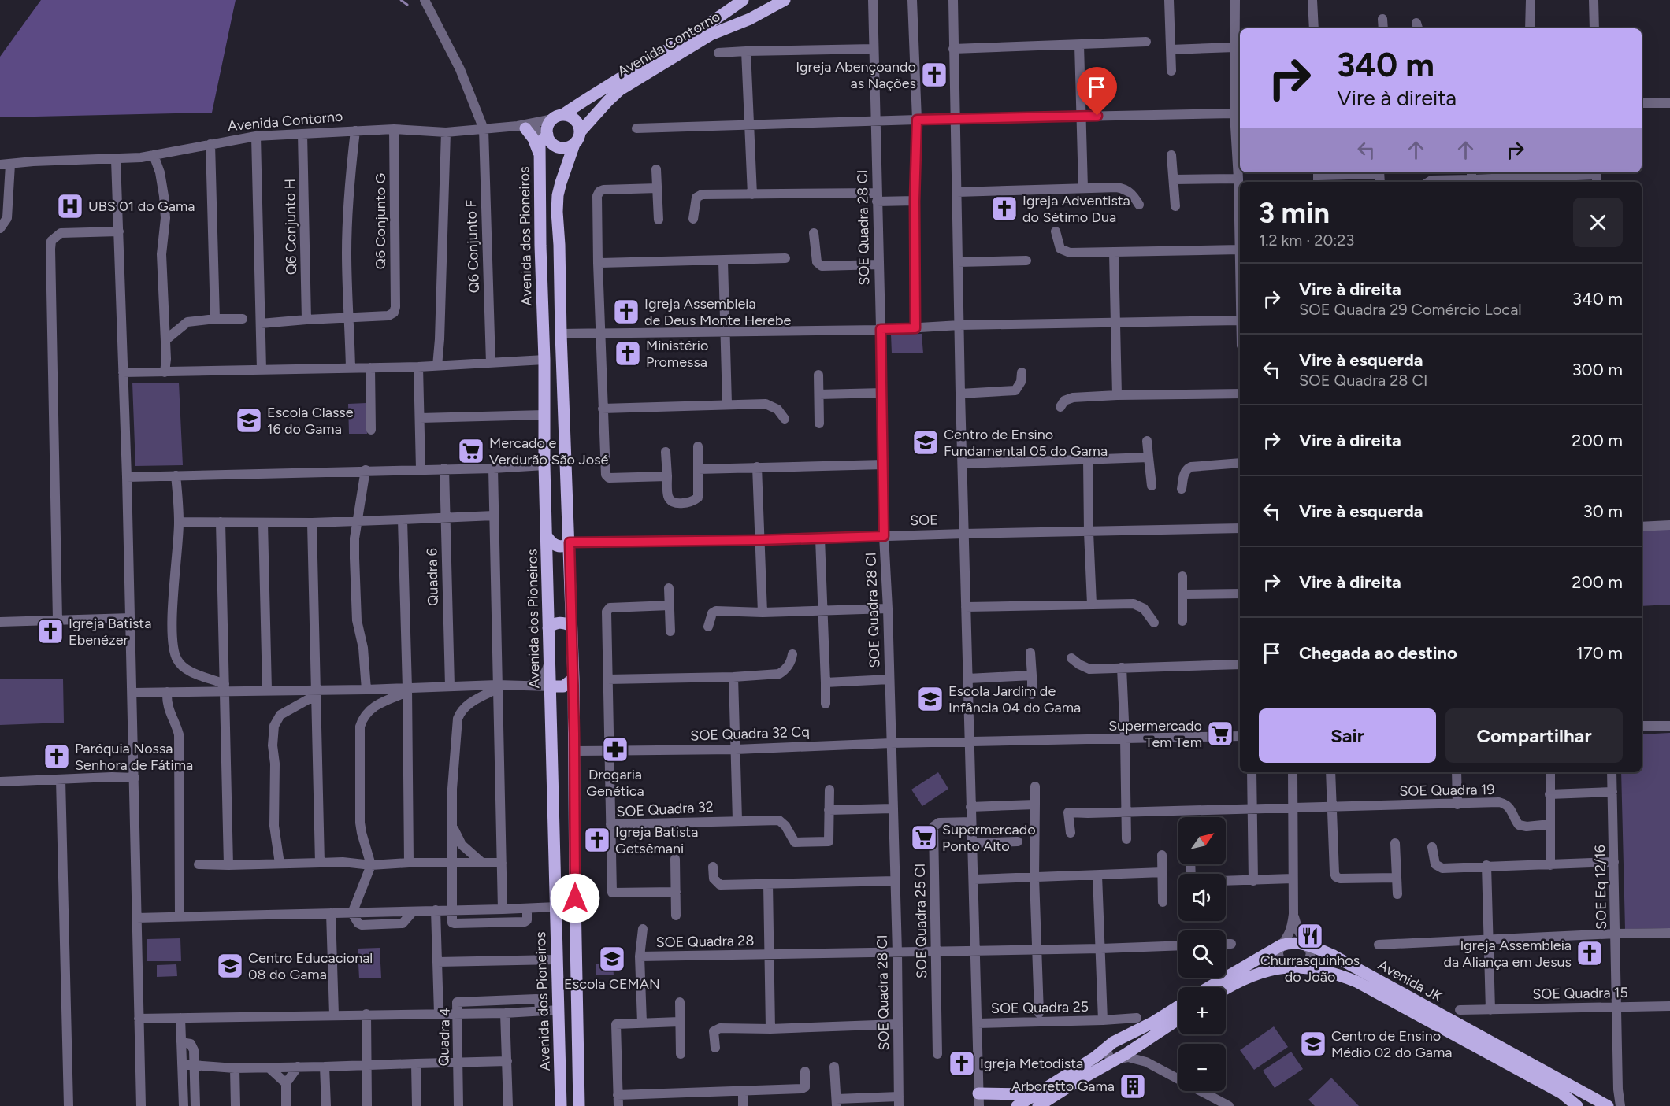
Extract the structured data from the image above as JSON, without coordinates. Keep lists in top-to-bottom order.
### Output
{
  "streets": {
    "main road": ["Avenida Contorno", "Avenida dos Pioneiros", "Avenida JK"],
    "street": [
      "Q6 Conjunto G",
      "Q6 Conjunto H",
      "SOE Quadra 28 CI",
      "Q6 Conjunto F",
      "SOE",
      "Quadra 6",
      "SOE Quadra 32 Cq",
      "SOE Quadra 19",
      "SOE Quadra 32",
      "SOE Eq 12/16",
      "SOE Quadra 25 CI",
      "SOE Quadra 28",
      "SOE Quadra 15",
      "SOE Quadra 25",
      "Quadra 4"
    ]
  },
  "crossings": [
    ["Avenida Contorno", "Q6 Conjunto G"],
    ["Avenida Contorno", "Q6 Conjunto H"],
    ["Avenida Contorno", "Avenida dos Pioneiros"],
    ["Avenida Contorno", "Q6 Conjunto F"],
    ["SOE Quadra 28 CI", "SOE"],
    ["SOE Quadra 28 CI", "SOE Quadra 32 Cq"],
    ["SOE Quadra 28 CI", "SOE Quadra 28"],
    ["SOE", "SOE Quadra 25"],
    ["SOE Eq 12/16", "SOE Quadra 15"],
    ["SOE Quadra 25 CI", "SOE Quadra 28"],
    ["SOE Quadra 25 CI", "SOE Quadra 25"],
    ["SOE Quadra 28", "SOE Quadra 25"]
  ],
  "places": {
    "church": [
      "Igreja Abençoando as Nações",
      "Igreja Adventista do Sétimo Dua",
      "Igreja Assembleia de Deus Monte Herebe",
      "Ministério Promessa",
      "Igreja Batista Ebenézer",
      "Paróquia Nossa Senhora de Fátima",
      "Igreja Batista Getsêmani",
      "Igreja Assembleia da Aliança em Jesus",
      "Igreja Metodista"
    ],
    "hospital": ["UBS 01 do Gama"],
    "school or university": [
      "Escola Classe 16 do Gama",
      "Centro de Ensino Fundamental 05 do Gama",
      "Escola Jardim de Infância 04 do Gama",
      "Escola CEMAN",
      "Centro Educacional 08 do Gama",
      "Centro de Ensino Médio 02 do Gama"
    ],
    "supermarket": ["Mercado e Verdurão São José", "Supermercado Tem Tem", "Supermercado Ponto Alto"],
    "pharmacy": ["Drogaria Genética"],
    "restaurant": ["Churrasquinhos do João"],
    "building": ["Arboretto Gama"]
  },
  "north": "top right",
  "page": {
    "turn": ["340 m", "Vire à direita"],
    "heading": ["3 min", "1.2 km · 20:23"],
    "list": [
      {
        "name": "Vire à direita",
        "note": "SOE Quadra 29 Comércio Local",
        "value": "340 m"
      },
      {
        "name": "Vire à esquerda",
        "note": "SOE Quadra 28 CI",
        "value": "300 m"
      },
      {
        "name": "Vire à direita",
        "value": "200 m"
      },
      {
        "name": "Vire à esquerda",
        "value": "30 m"
      },
      {
        "name": "Vire à direita",
        "value": "200 m"
      },
      {
        "name": "Chegada ao destino",
        "value": "170 m"
      }
    ],
    "buttons": ["Sair", "Compartilhar"],
    "map_buttons": ["+", "−"]
  }
}
